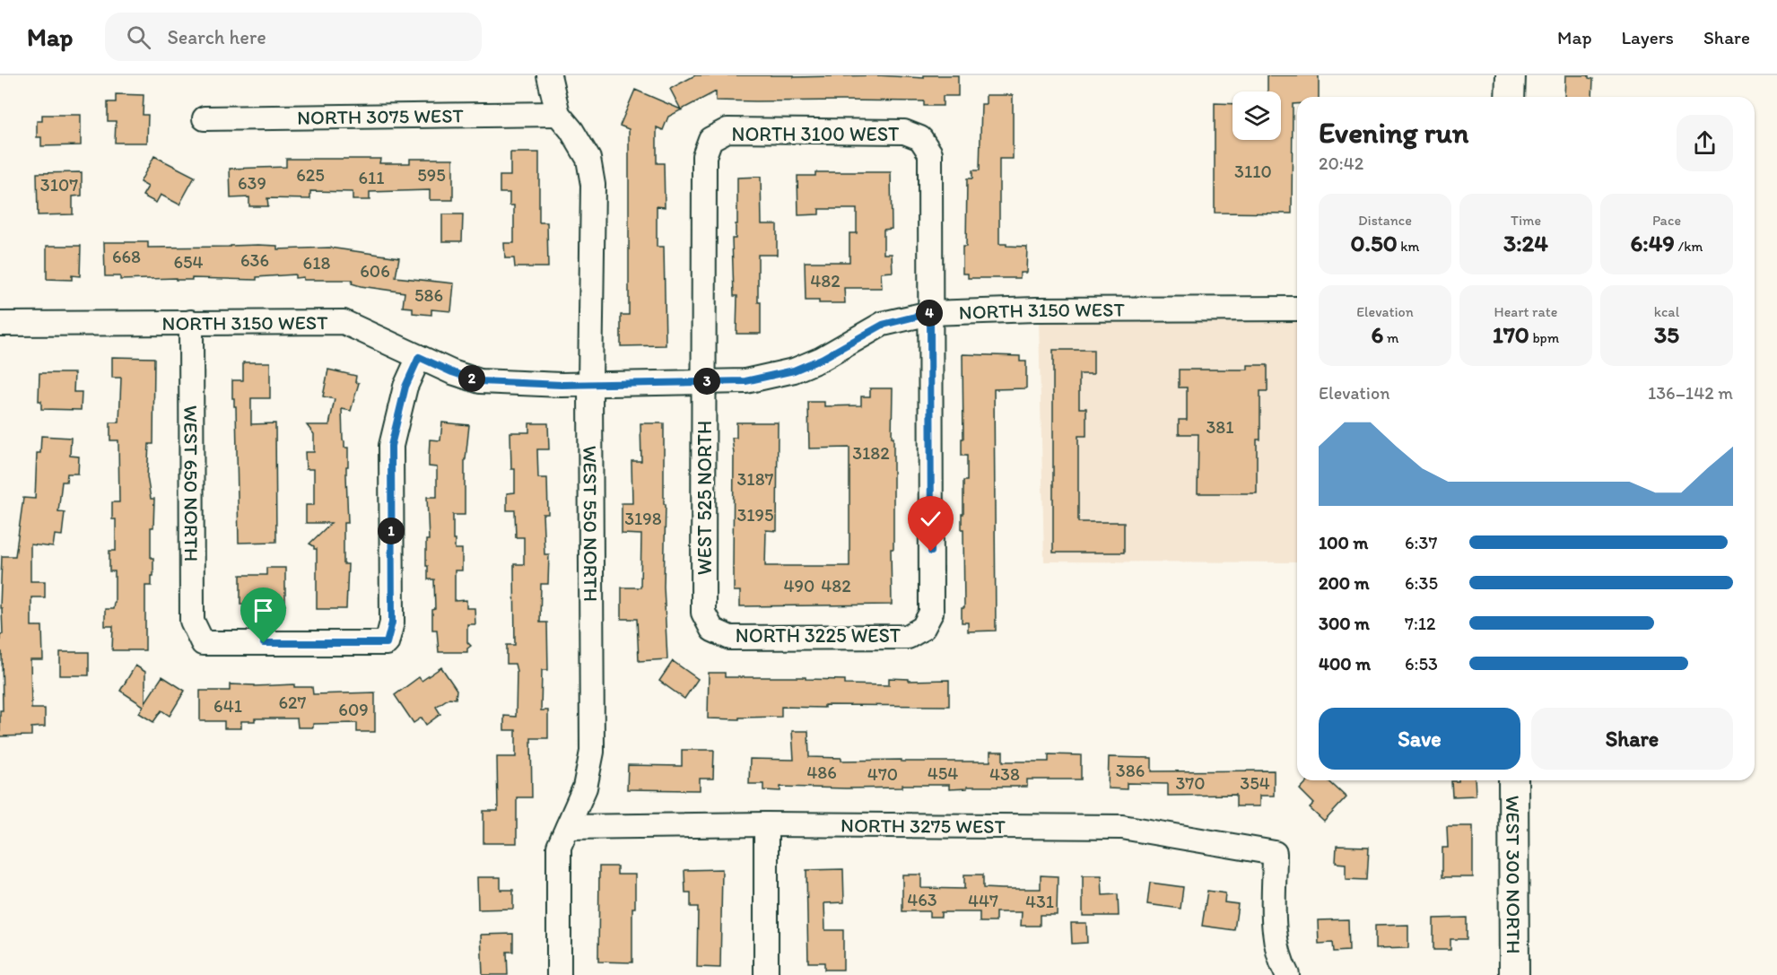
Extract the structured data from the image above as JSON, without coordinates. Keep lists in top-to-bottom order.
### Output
{
  "streets": {
    "main road": ["WEST 300 NORTH"],
    "street": [
      "NORTH 3075 WEST",
      "NORTH 3100 WEST",
      "NORTH 3150 WEST",
      "WEST 650 NORTH",
      "WEST 525 NORTH",
      "WEST 550 NORTH",
      "NORTH 3225 WEST",
      "NORTH 3275 WEST"
    ]
  },
  "crossings": [
    ["NORTH 3075 WEST", "WEST 550 NORTH"],
    ["NORTH 3100 WEST", "NORTH 3150 WEST"],
    ["NORTH 3100 WEST", "WEST 525 NORTH"],
    ["NORTH 3100 WEST", "NORTH 3225 WEST"],
    ["NORTH 3150 WEST", "WEST 650 NORTH"],
    ["NORTH 3150 WEST", "WEST 525 NORTH"],
    ["NORTH 3150 WEST", "WEST 550 NORTH"],
    ["NORTH 3150 WEST", "NORTH 3225 WEST"],
    ["WEST 525 NORTH", "NORTH 3225 WEST"],
    ["WEST 550 NORTH", "NORTH 3275 WEST"]
  ],
  "house_numbers": [
    "3110",
    "625",
    "595",
    "611",
    "639",
    "3107",
    "668",
    "636",
    "654",
    "618",
    "606",
    "482",
    "586",
    "381",
    "3182",
    "3187",
    "3195",
    "3198",
    "490",
    "482",
    "627",
    "641",
    "609",
    "386",
    "486",
    "454",
    "470",
    "438",
    "370",
    "354",
    "463",
    "447",
    "431"
  ],
  "page": {
    "header": "Map",
    "search": "Search here",
    "nav": ["Map", "Layers", "Share"],
    "heading": ["Evening run", "20:42"],
    "stats": [
      ["Distance", "0.50 km"],
      ["Time", "3:24"],
      ["Pace", "6:49 /km"],
      ["Elevation", "6 m"],
      ["Heart rate", "170 bpm"],
      ["kcal", "35"]
    ],
    "pins": [
      "4",
      "2",
      "3",
      "1"
    ],
    "chart": ["Elevation", "136–142 m"],
    "list": [
      {
        "name": "100 m",
        "note": "6:37"
      },
      {
        "name": "200 m",
        "note": "6:35"
      },
      {
        "name": "300 m",
        "note": "7:12"
      },
      {
        "name": "400 m",
        "note": "6:53"
      }
    ],
    "buttons": ["Save", "Share"]
  }
}
